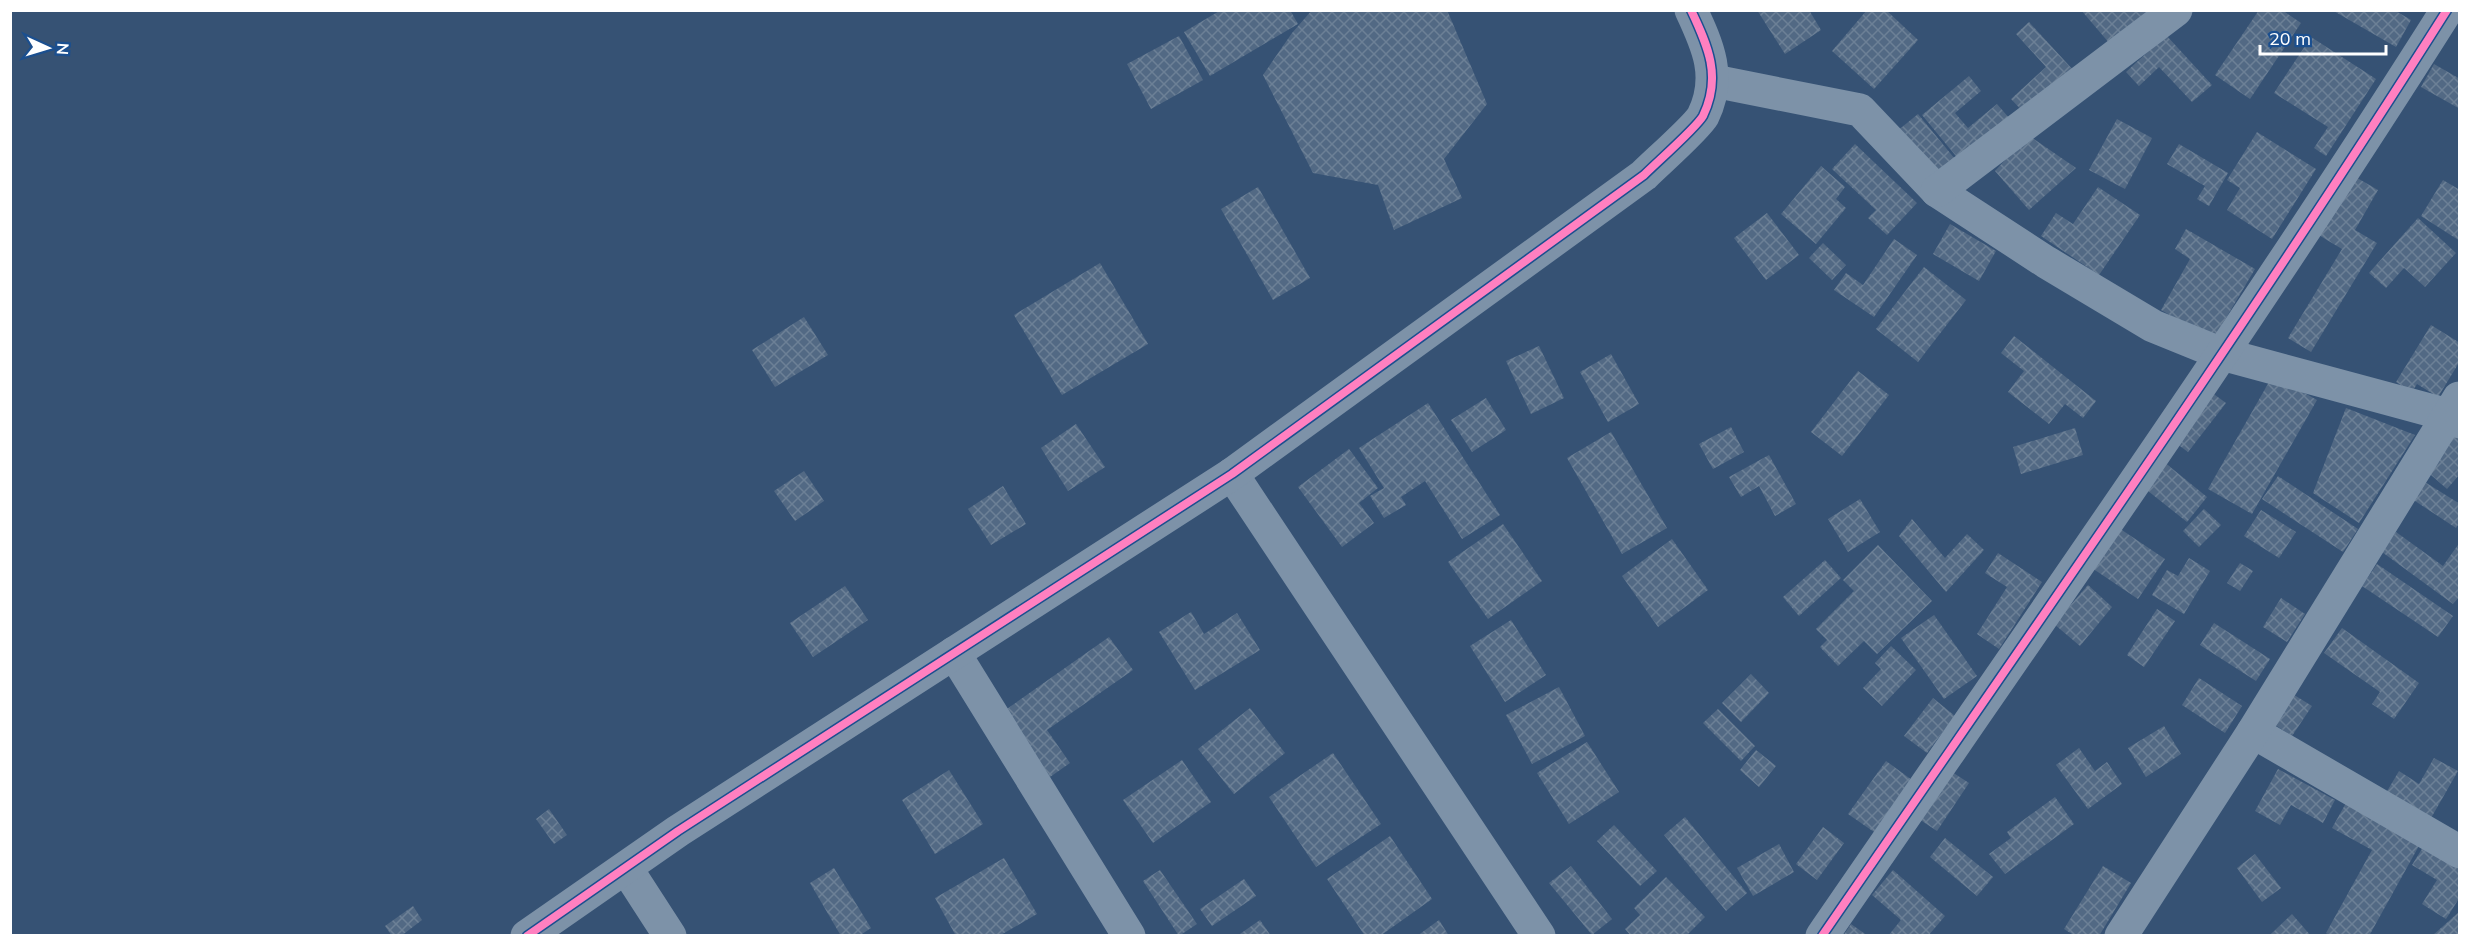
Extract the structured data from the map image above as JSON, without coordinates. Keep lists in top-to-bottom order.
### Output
{
  "scale_bar": "20 m",
  "north": "right"
}
